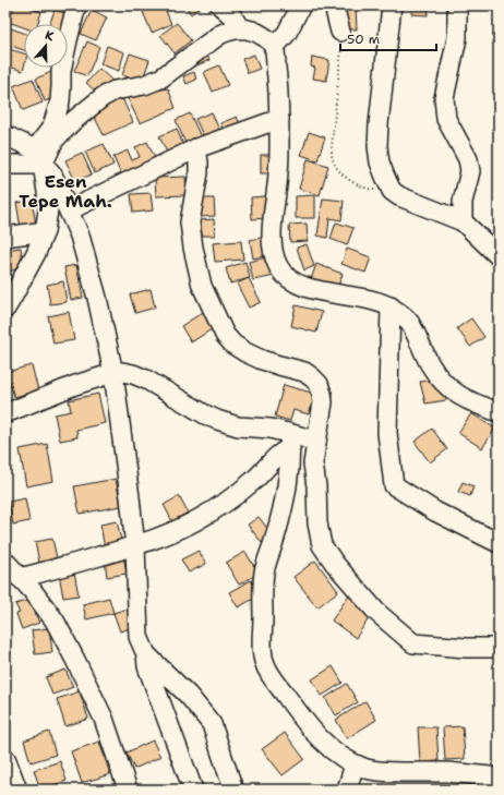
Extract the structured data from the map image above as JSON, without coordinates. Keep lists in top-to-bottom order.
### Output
{
  "districts": ["Esen Tepe Mah."],
  "scale_bar": "50 m",
  "north": "top"
}
